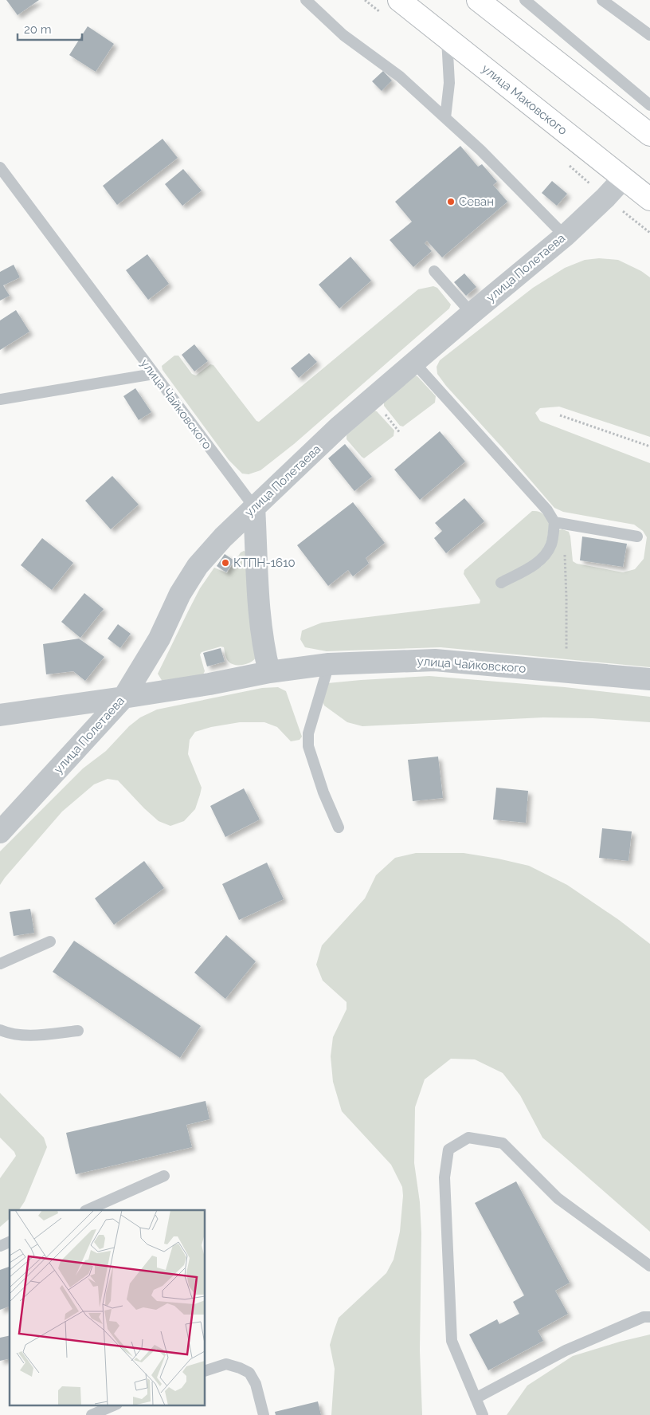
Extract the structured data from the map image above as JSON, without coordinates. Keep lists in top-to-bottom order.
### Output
{
  "streets": {
    "highway": ["улица Маковского"],
    "street": ["улица Полетаева", "улица Чайковского"]
  },
  "crossings": [
    ["улица Маковского", "улица Полетаева"],
    ["улица Полетаева", "улица Чайковского"]
  ],
  "places": ["Севан", "КТПН-1610"],
  "scale_bar": "20 m"
}
